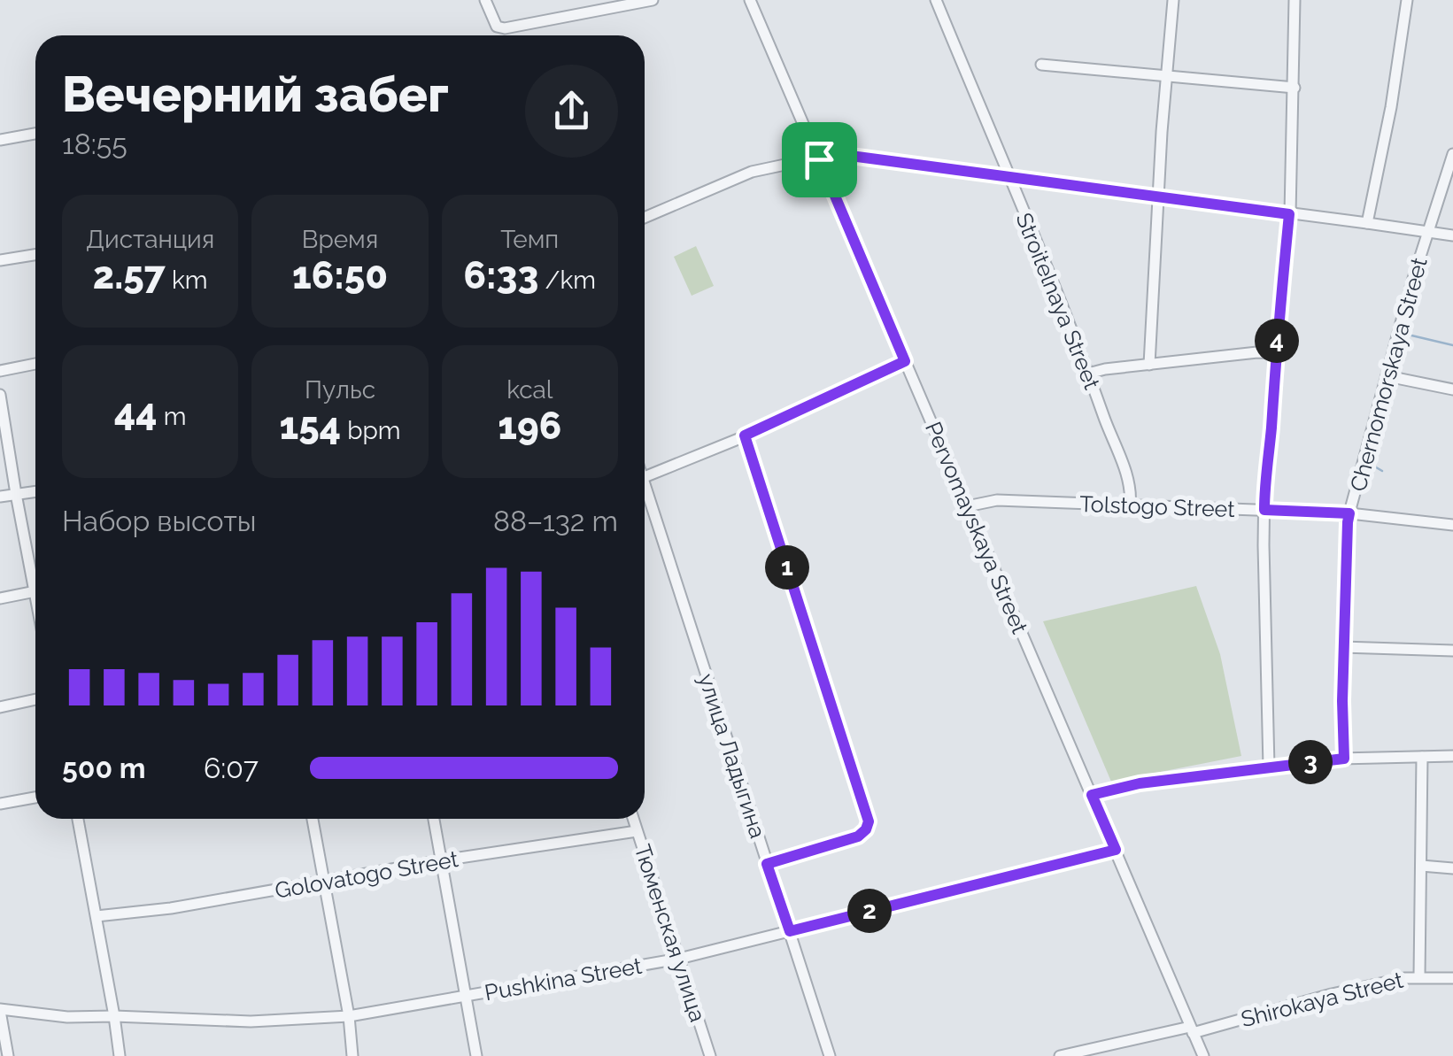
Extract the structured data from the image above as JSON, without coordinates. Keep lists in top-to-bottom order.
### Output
{
  "streets": {
    "street": [
      "Stroitelnaya Street",
      "Chernomorskaya Street",
      "Tolstogo Street",
      "Pervomayskaya Street",
      "улица Ладыгина",
      "Golovatogo Street",
      "Тюменская улица",
      "Pushkina Street",
      "Shirokaya Street"
    ]
  },
  "crossings": [
    ["Stroitelnaya Street", "Tolstogo Street"],
    ["Chernomorskaya Street", "Tolstogo Street"],
    ["Tolstogo Street", "Pervomayskaya Street"],
    ["Pervomayskaya Street", "Pushkina Street"],
    ["Pervomayskaya Street", "Shirokaya Street"],
    ["улица Ладыгина", "Pushkina Street"],
    ["Golovatogo Street", "Тюменская улица"],
    ["Тюменская улица", "Pushkina Street"]
  ],
  "page": {
    "heading": ["Вечерний забег", "18:55"],
    "stats": [
      ["Дистанция", "2.57 km"],
      ["Время", "16:50"],
      ["Темп", "6:33 /km"],
      ["44 m"],
      ["Пульс", "154 bpm"],
      ["kcal", "196"]
    ],
    "pins": [
      "4",
      "1",
      "3",
      "2"
    ],
    "chart": ["Набор высоты", "88–132 m"],
    "list": [
      {
        "name": "500 m",
        "note": "6:07"
      }
    ]
  }
}
